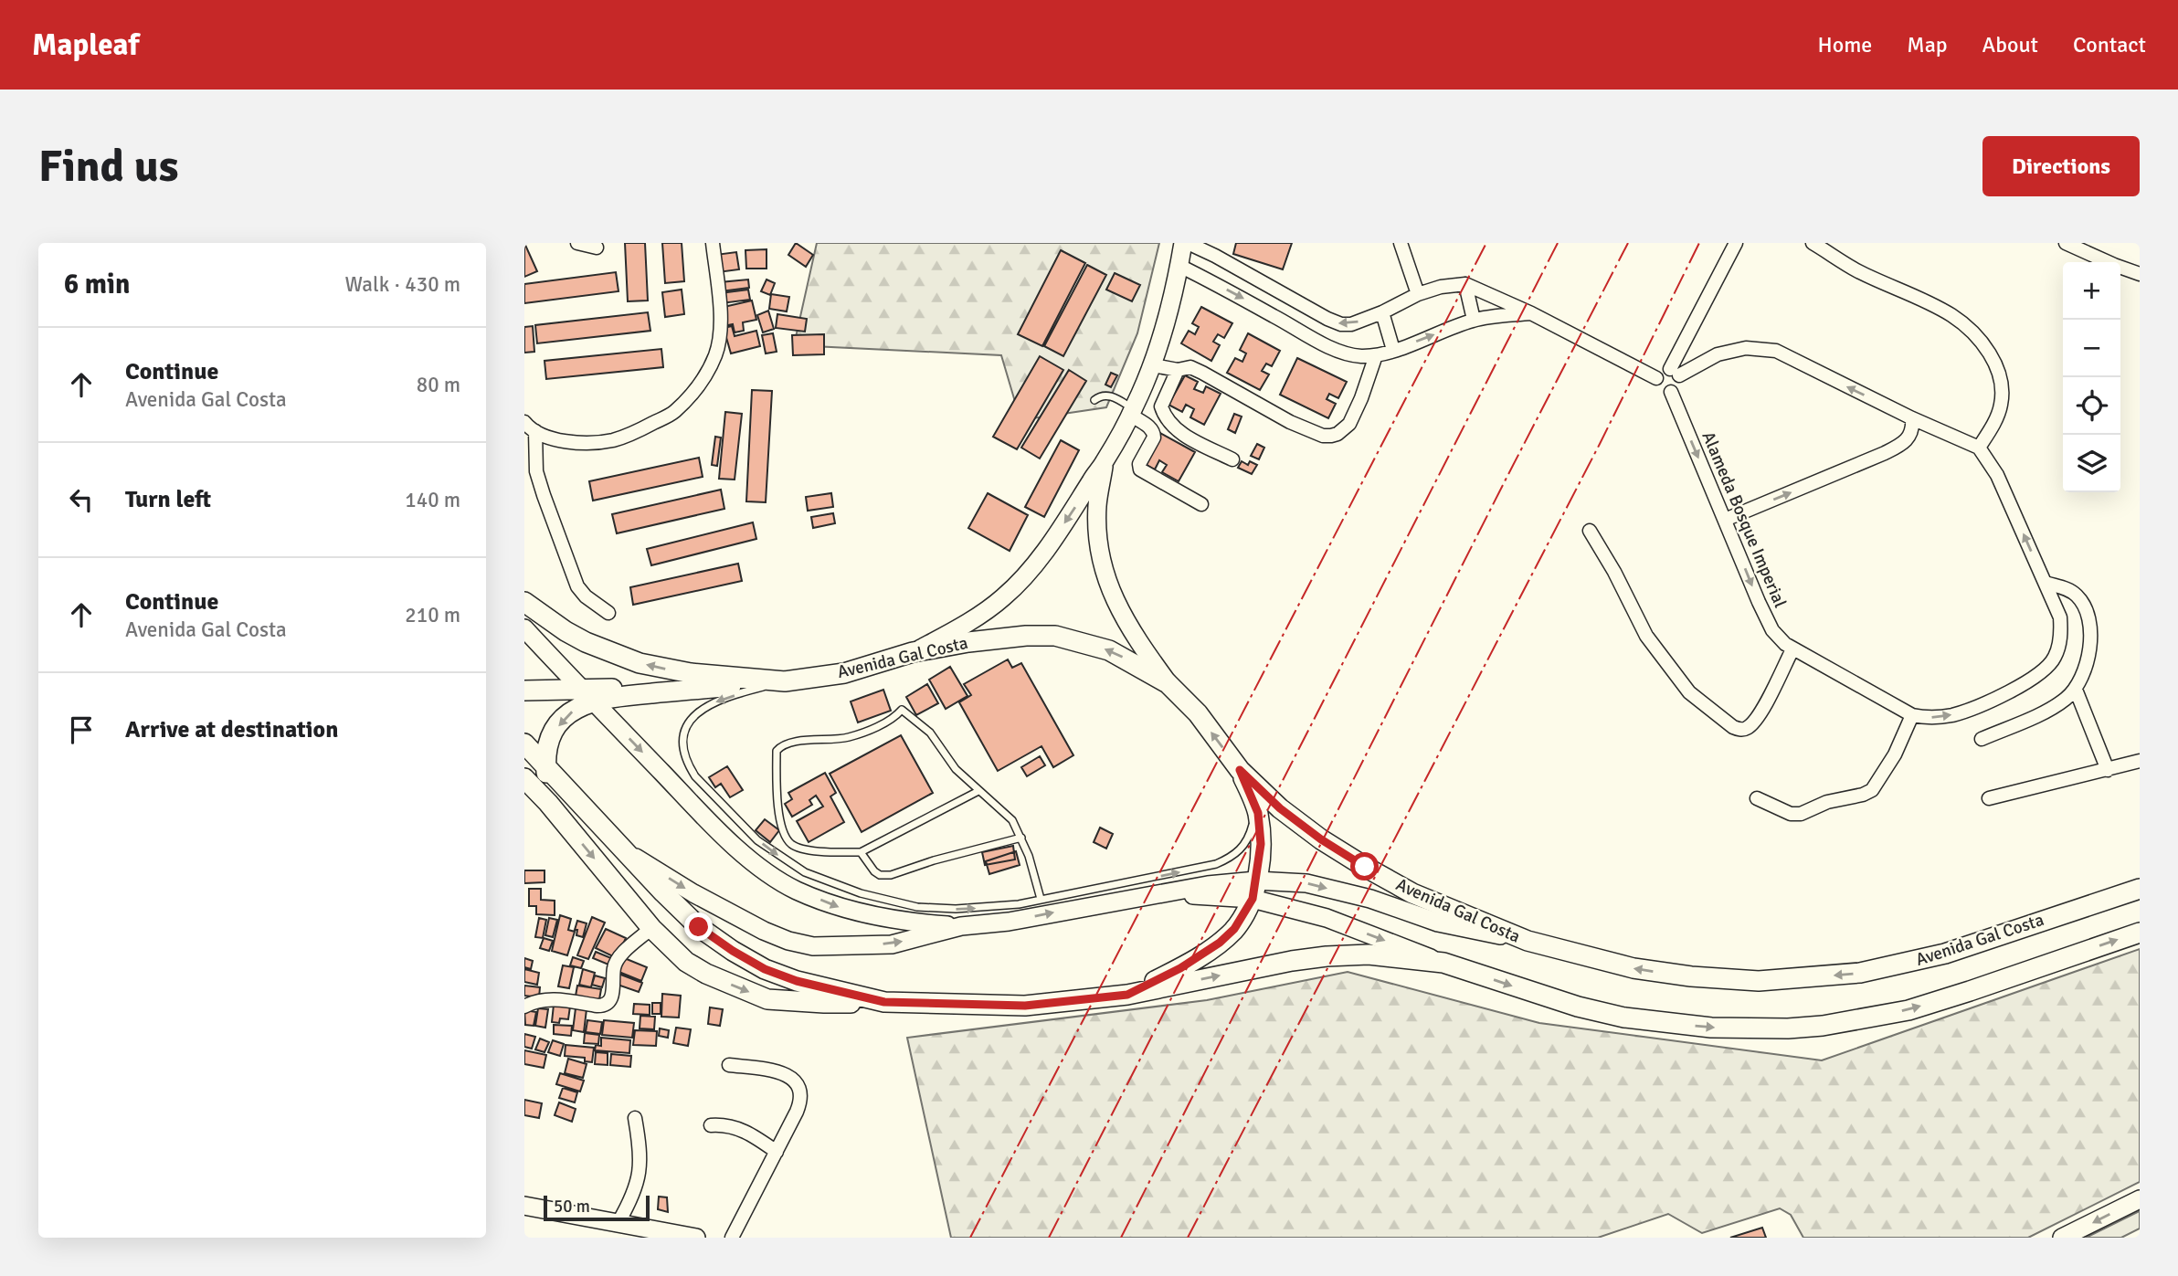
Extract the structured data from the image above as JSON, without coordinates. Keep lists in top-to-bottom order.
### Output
{
  "streets": {
    "main road": ["Avenida Gal Costa"],
    "street": ["Alameda Bosque Imperial"]
  },
  "scale_bar": "50 m",
  "page": {
    "header": "Mapleaf",
    "nav": [
      "Home",
      "Map",
      "About",
      "Contact"
    ],
    "buttons": "Directions",
    "title": "Find us",
    "heading": ["6 min", "Walk · 430 m"],
    "map_buttons": ["+", "−"],
    "list": [
      ["Continue", "Avenida Gal Costa", "80 m"],
      ["Turn left", "140 m"],
      ["Continue", "Avenida Gal Costa", "210 m"],
      "Arrive at destination"
    ],
    "scale": "50 m"
  }
}
